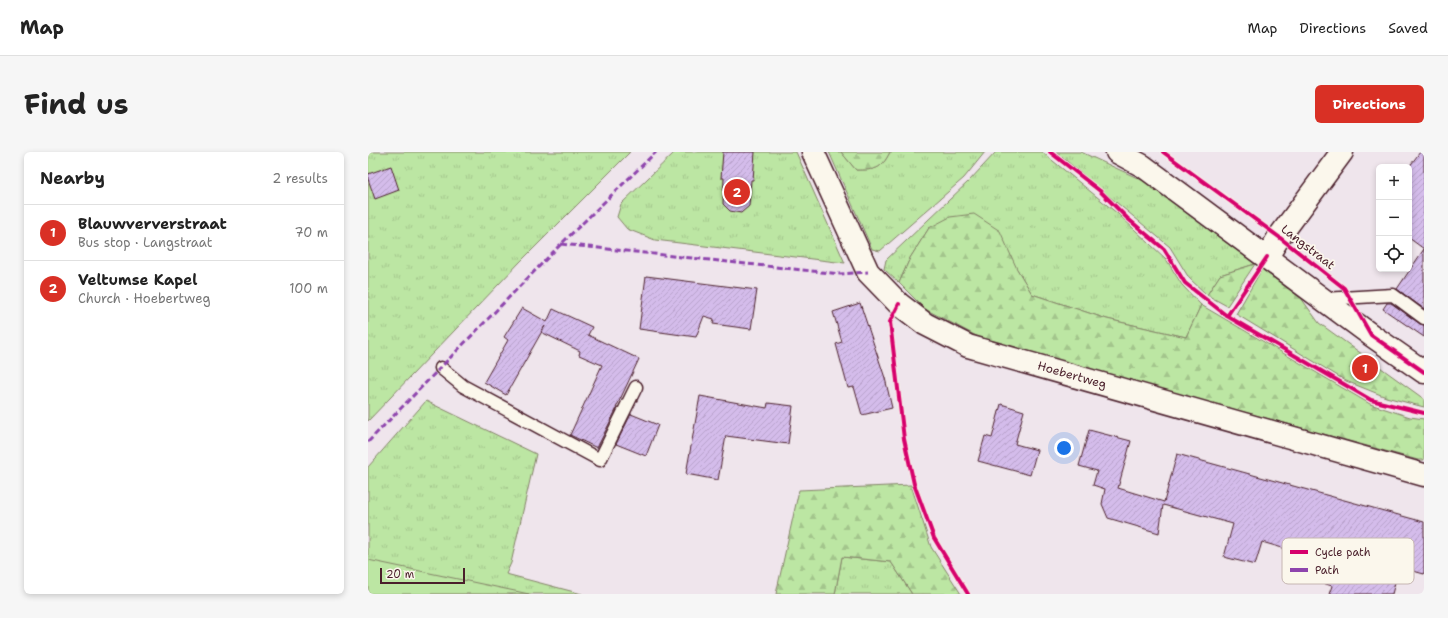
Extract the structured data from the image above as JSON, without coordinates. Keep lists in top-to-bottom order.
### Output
{
  "streets": {
    "street": ["Hoebertweg"],
    "cycle path": ["Langstraat"]
  },
  "legend": ["Cycle path", "Path"],
  "scale_bar": "20 m",
  "page": {
    "header": "Map",
    "nav": ["Map", "Directions", "Saved"],
    "title": "Find us",
    "buttons": "Directions",
    "heading": ["Nearby", "2 results"],
    "map_buttons": ["+", "−"],
    "pins": ["2", "1"],
    "list": [
      {
        "mark": "1",
        "name": "Blauwververstraat",
        "note": "Bus stop · Langstraat",
        "value": "70 m"
      },
      {
        "mark": "2",
        "name": "Veltumse Kapel",
        "note": "Church · Hoebertweg",
        "value": "100 m"
      }
    ],
    "scale": "20 m"
  }
}
